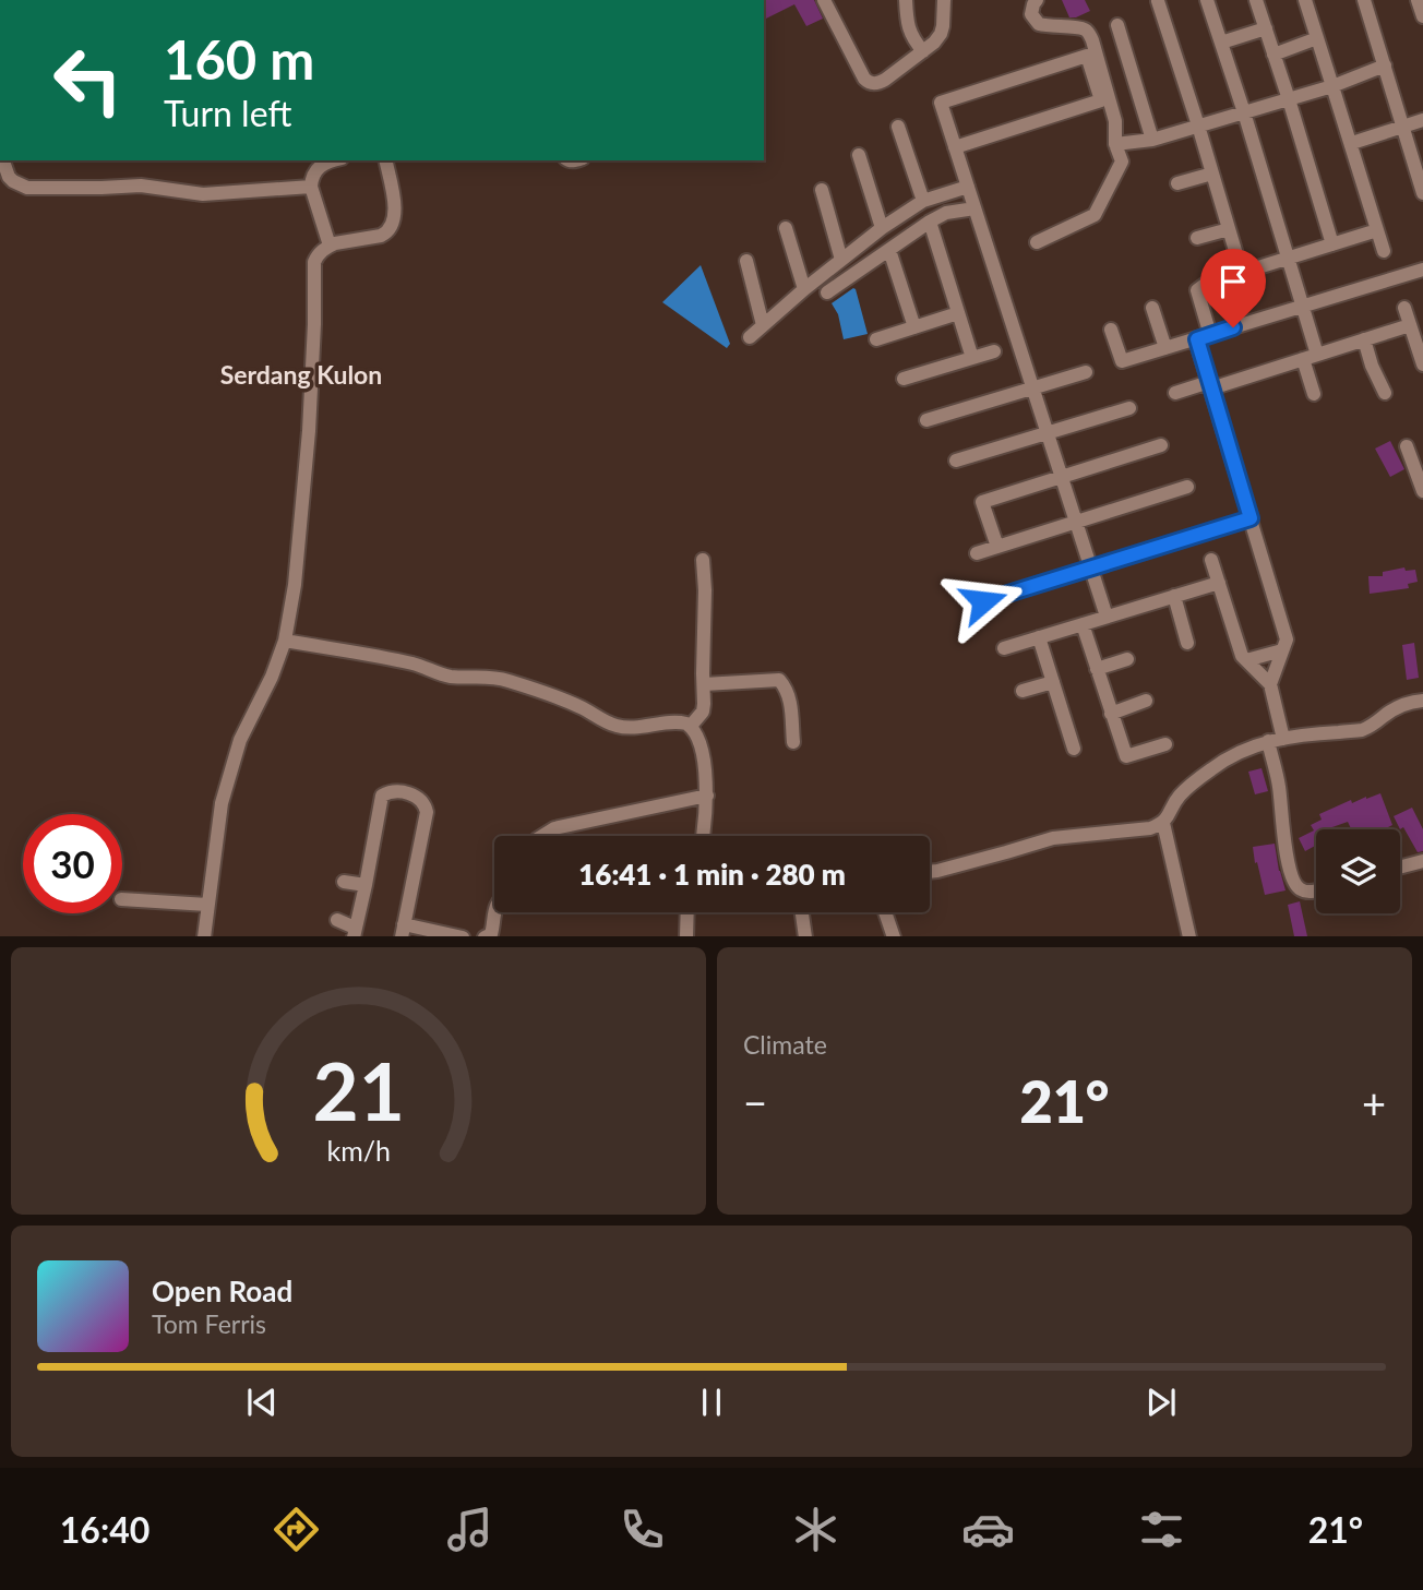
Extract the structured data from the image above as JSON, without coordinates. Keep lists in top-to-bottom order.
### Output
{
  "districts": ["Serdang Kulon"],
  "page": {
    "turn": ["160 m", "Turn left"],
    "limit": "30",
    "trip": "16:41 · 1 min · 280 m",
    "tile": "Climate",
    "heat": ["−", "21°", "+"],
    "song": ["Open Road", "Tom Ferris"],
    "tabs": ["16:40", "21°"],
    "gauge": ["21", "km/h"]
  }
}
